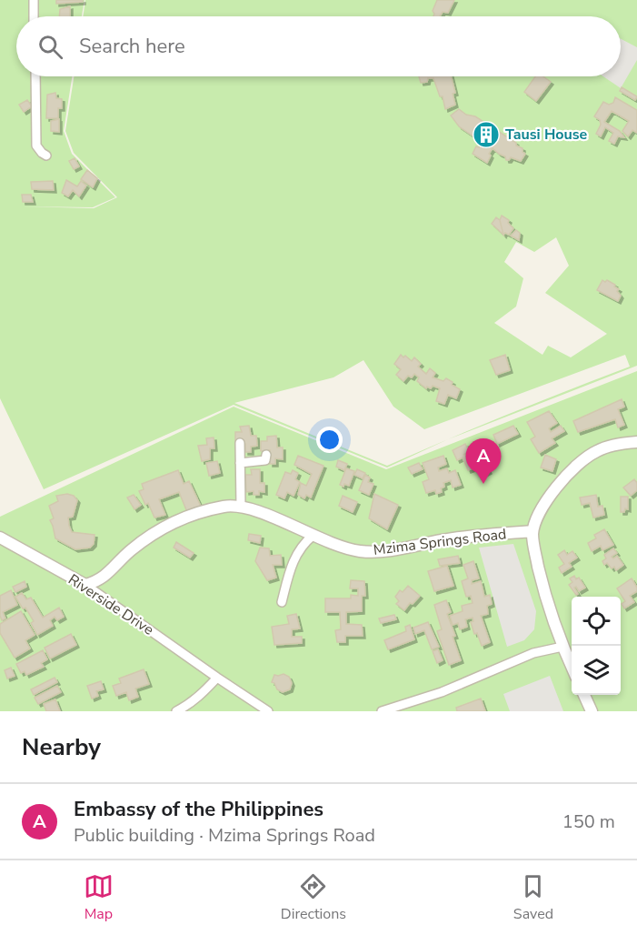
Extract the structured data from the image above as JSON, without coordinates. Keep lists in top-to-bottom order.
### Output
{
  "streets": {
    "street": ["Mzima Springs Road", "Riverside Drive"]
  },
  "crossings": [
    ["Mzima Springs Road", "Riverside Drive"]
  ],
  "places": {
    "building": ["Tausi House"]
  },
  "page": {
    "search": "Search here",
    "pins": "A",
    "heading": "Nearby",
    "list": [
      {
        "mark": "A",
        "name": "Embassy of the Philippines",
        "note": "Public building · Mzima Springs Road",
        "value": "150 m"
      }
    ],
    "nav": ["Map", "Directions", "Saved"]
  }
}
